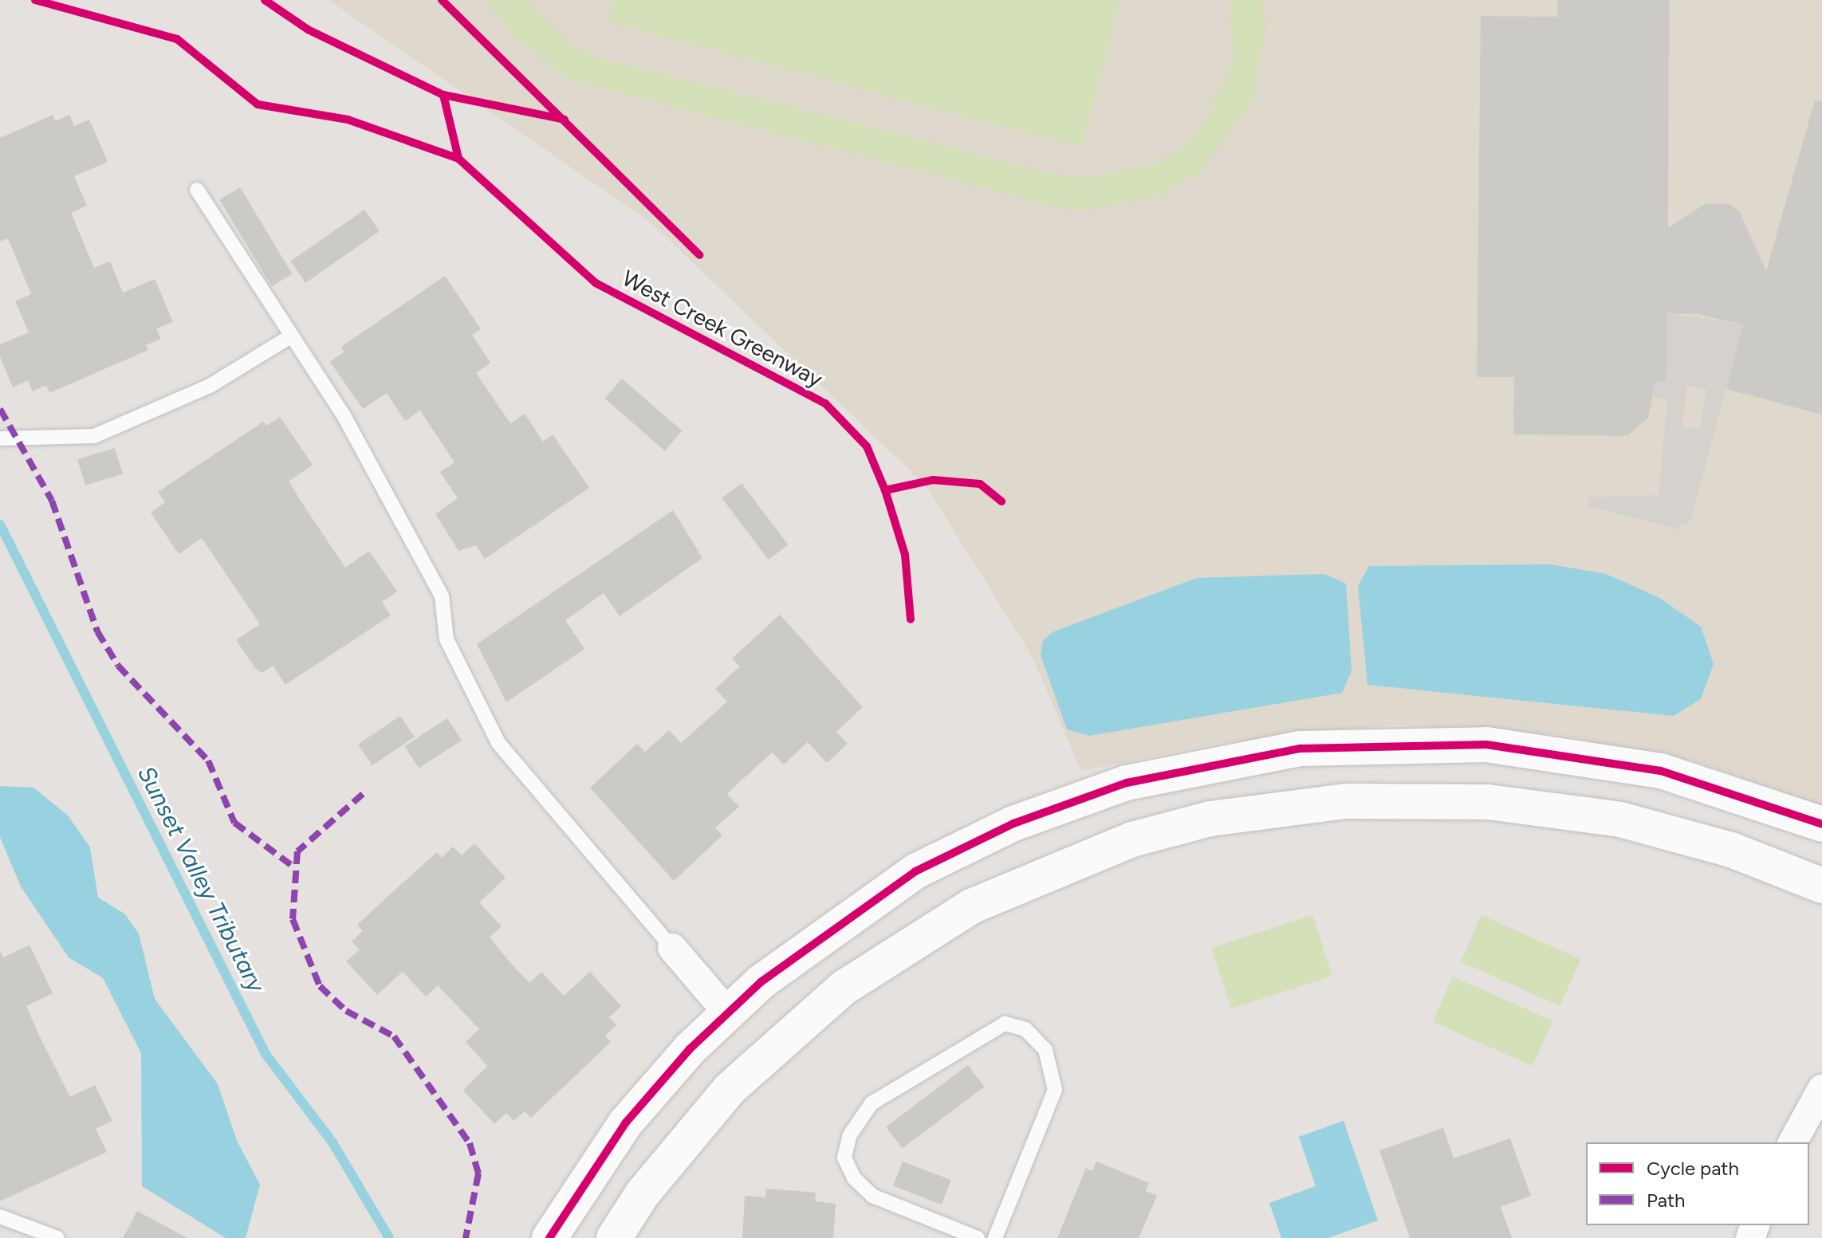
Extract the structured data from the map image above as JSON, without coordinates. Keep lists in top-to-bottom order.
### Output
{
  "streets": {
    "cycle path": ["West Creek Greenway"]
  },
  "water": ["Sunset Valley Tributary"],
  "legend": ["Cycle path", "Path"]
}
